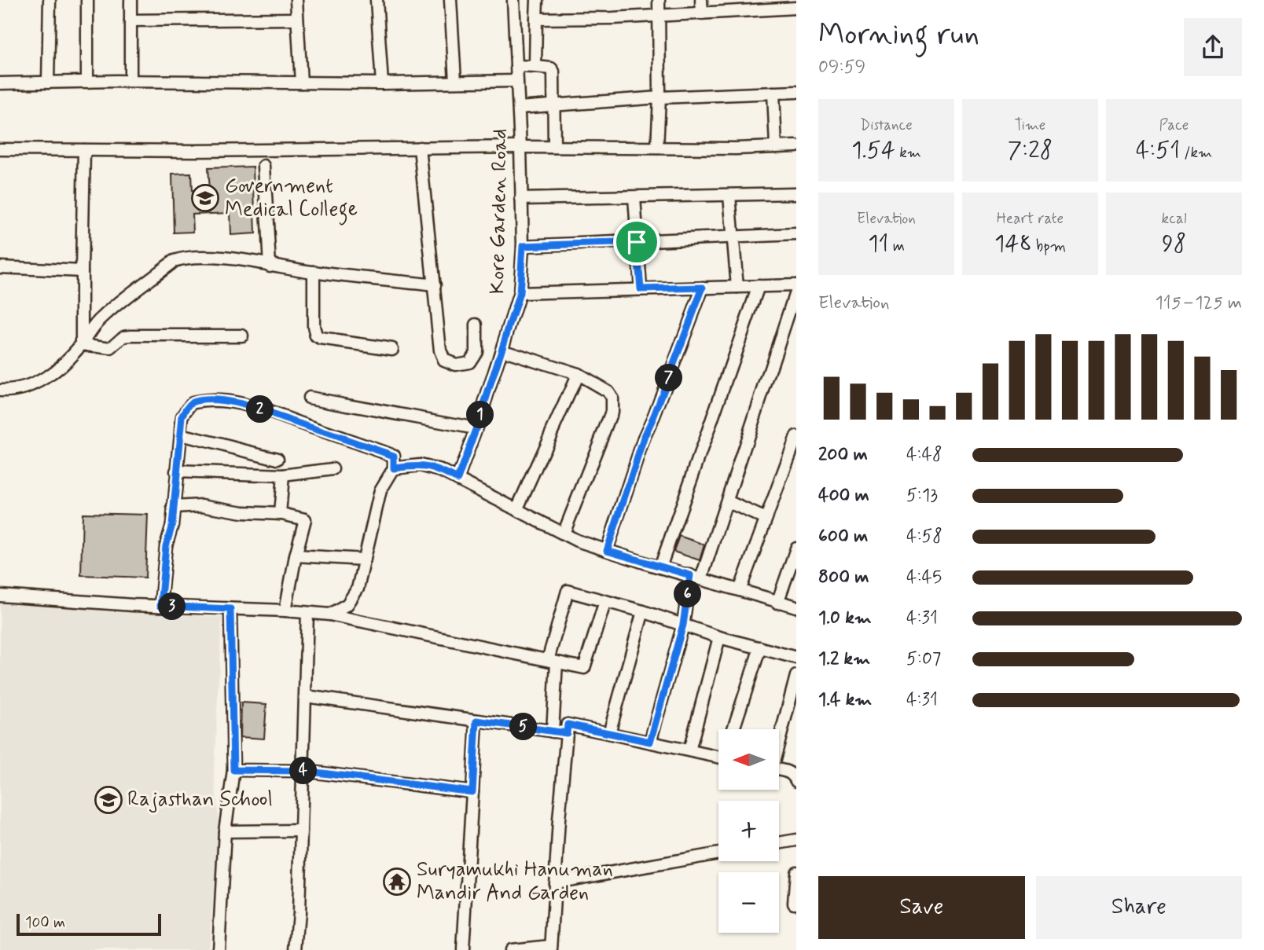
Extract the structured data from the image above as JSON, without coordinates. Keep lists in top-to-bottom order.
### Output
{
  "streets": {
    "street": ["Kore Garden Road"]
  },
  "places": {
    "school or university": ["Government Medical College", "Rajasthan School"],
    "temple": ["Suryamukhi Hanuman Mandir And Garden"]
  },
  "scale_bar": "100 m",
  "north": "left",
  "page": {
    "heading": ["Morning run", "09:59"],
    "stats": [
      ["Distance", "1.54 km"],
      ["Time", "7:28"],
      ["Pace", "4:51 /km"],
      ["Elevation", "11 m"],
      ["Heart rate", "148 bpm"],
      ["kcal", "98"]
    ],
    "chart": ["Elevation", "115–125 m"],
    "pins": [
      "7",
      "2",
      "1",
      "6",
      "3",
      "5",
      "4"
    ],
    "list": [
      {
        "name": "200 m",
        "note": "4:48"
      },
      {
        "name": "400 m",
        "note": "5:13"
      },
      {
        "name": "600 m",
        "note": "4:58"
      },
      {
        "name": "800 m",
        "note": "4:45"
      },
      {
        "name": "1.0 km",
        "note": "4:31"
      },
      {
        "name": "1.2 km",
        "note": "5:07"
      },
      {
        "name": "1.4 km",
        "note": "4:31"
      }
    ],
    "map_buttons": ["+", "−"],
    "buttons": ["Save", "Share"],
    "scale": "100 m"
  }
}
